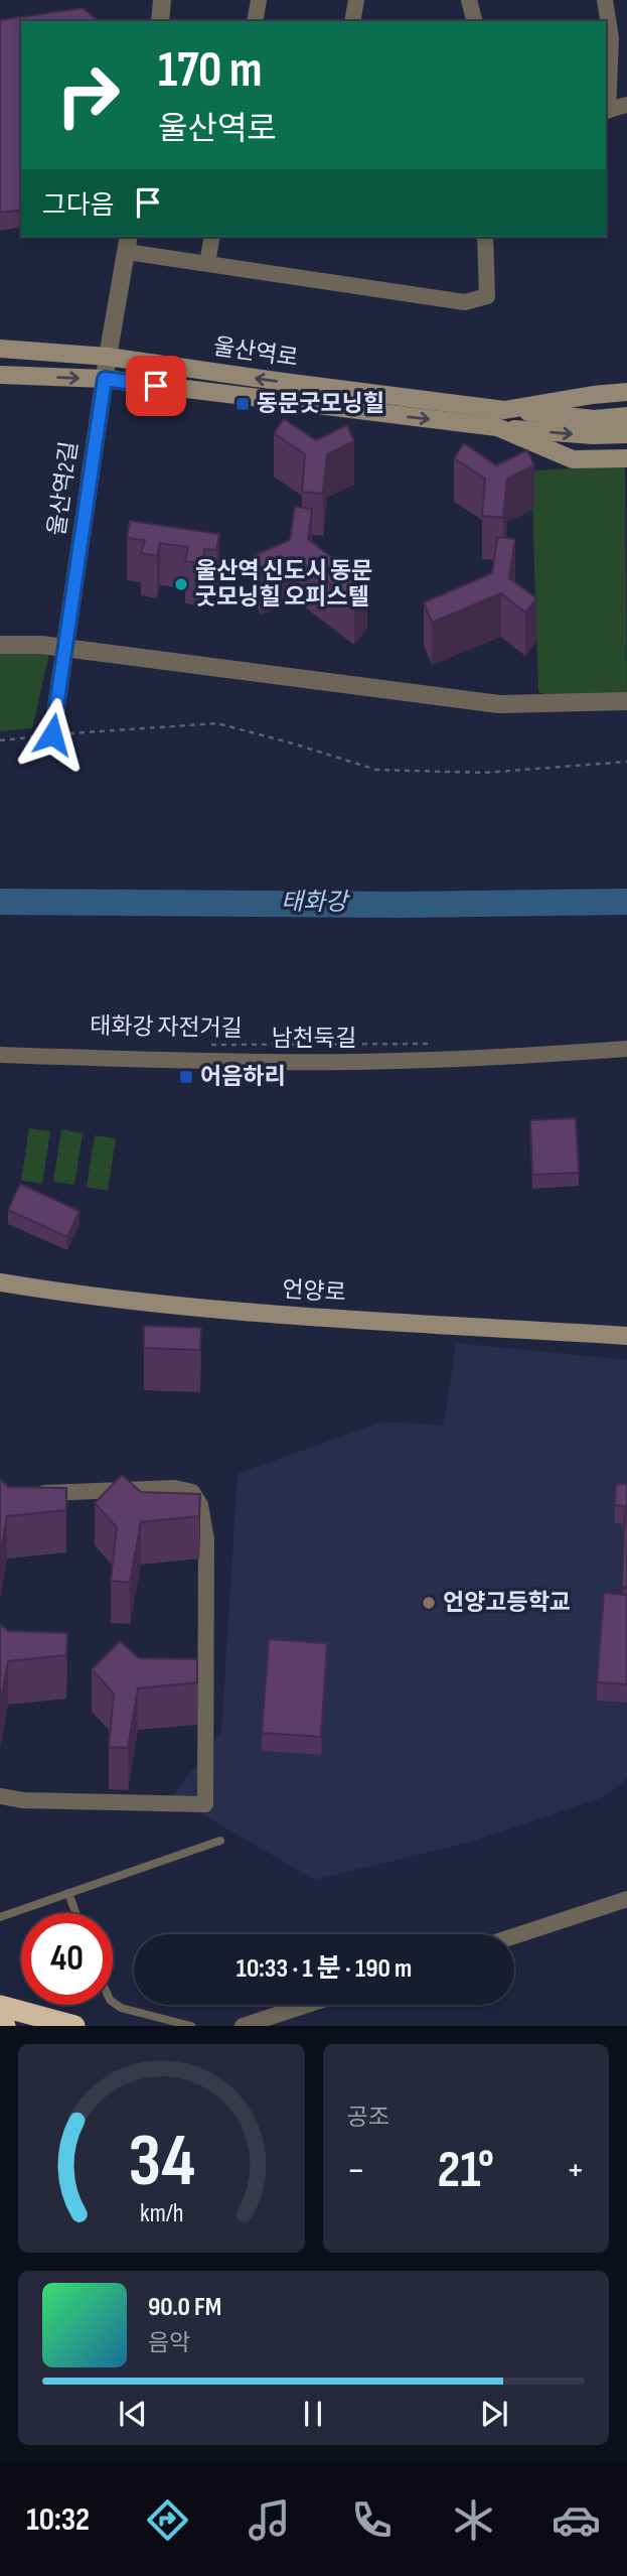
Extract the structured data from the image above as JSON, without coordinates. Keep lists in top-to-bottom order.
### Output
{
  "streets": {
    "main road": ["울산역로", "언양로"],
    "street": ["울산역2길", "남천둑길"],
    "path": ["태화강 자전거길"]
  },
  "crossings": [
    ["울산역로", "울산역2길"]
  ],
  "water": ["태화강"],
  "places": {
    "transit": ["동문굿모닝힐", "어음하리"],
    "other": ["울산역 신도시 동문 굿모닝힐 오피스텔", "언양고등학교"]
  },
  "page": {
    "turn": ["170 m", "울산역로"],
    "then": "그다음",
    "limit": "40",
    "trip": "10:33 · 1 분 · 190 m",
    "tile": "공조",
    "heat": ["−", "21°", "+"],
    "song": ["90.0 FM", "음악"],
    "tabs": "10:32",
    "gauge": ["34", "km/h"]
  }
}
